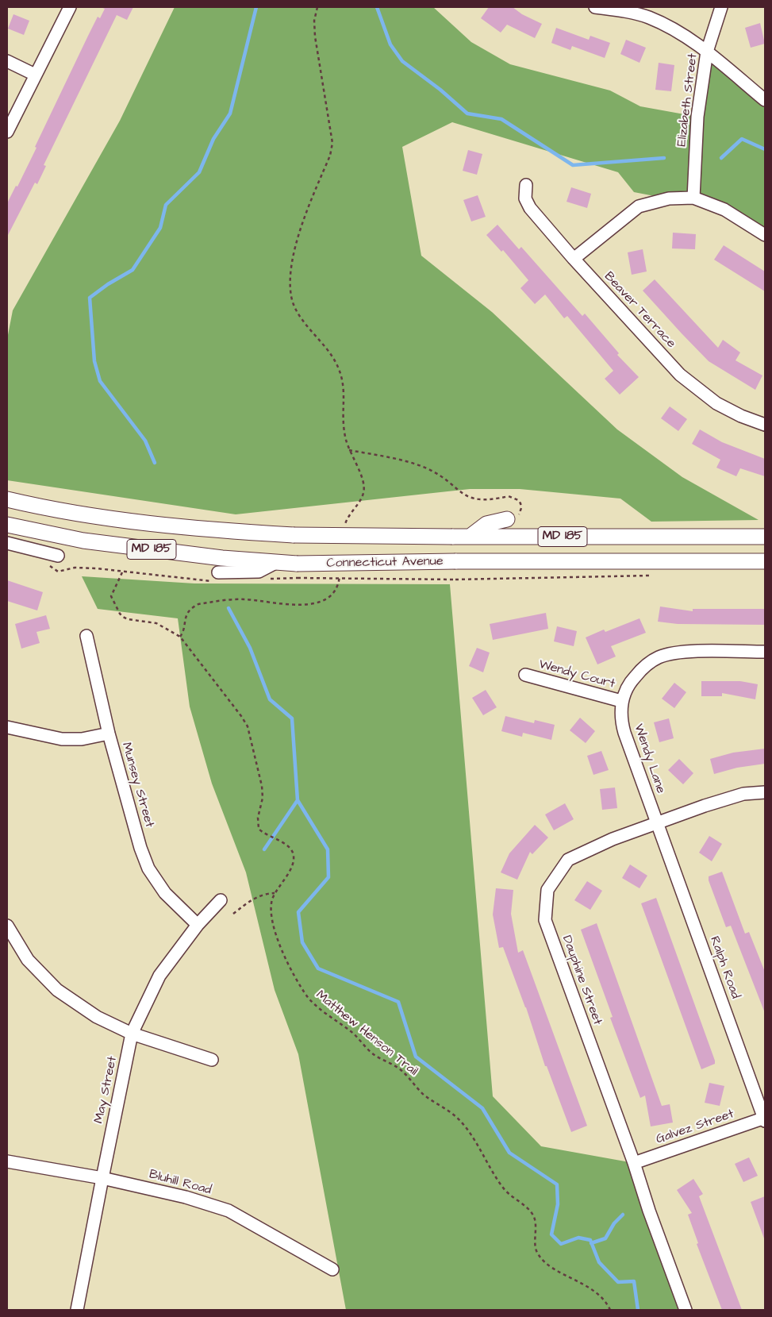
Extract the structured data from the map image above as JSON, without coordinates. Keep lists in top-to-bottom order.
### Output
{
  "streets": {
    "main road": ["MD 185", "Connecticut Avenue"],
    "street": [
      "Elizabeth Street",
      "Beaver Terrace",
      "Wendy Court",
      "Wendy Lane",
      "Munsey Street",
      "Ralph Road",
      "Dauphine Street",
      "May Street",
      "Galvez Street",
      "Bluhill Road"
    ],
    "path": ["Matthew Henson Trail"]
  },
  "crossings": [
    ["Wendy Court", "Wendy Lane"],
    ["Wendy Lane", "Ralph Road"],
    ["Wendy Lane", "Dauphine Street"],
    ["Munsey Street", "May Street"],
    ["Ralph Road", "Dauphine Street"],
    ["Ralph Road", "Galvez Street"],
    ["Dauphine Street", "Galvez Street"],
    ["May Street", "Bluhill Road"]
  ]
}
